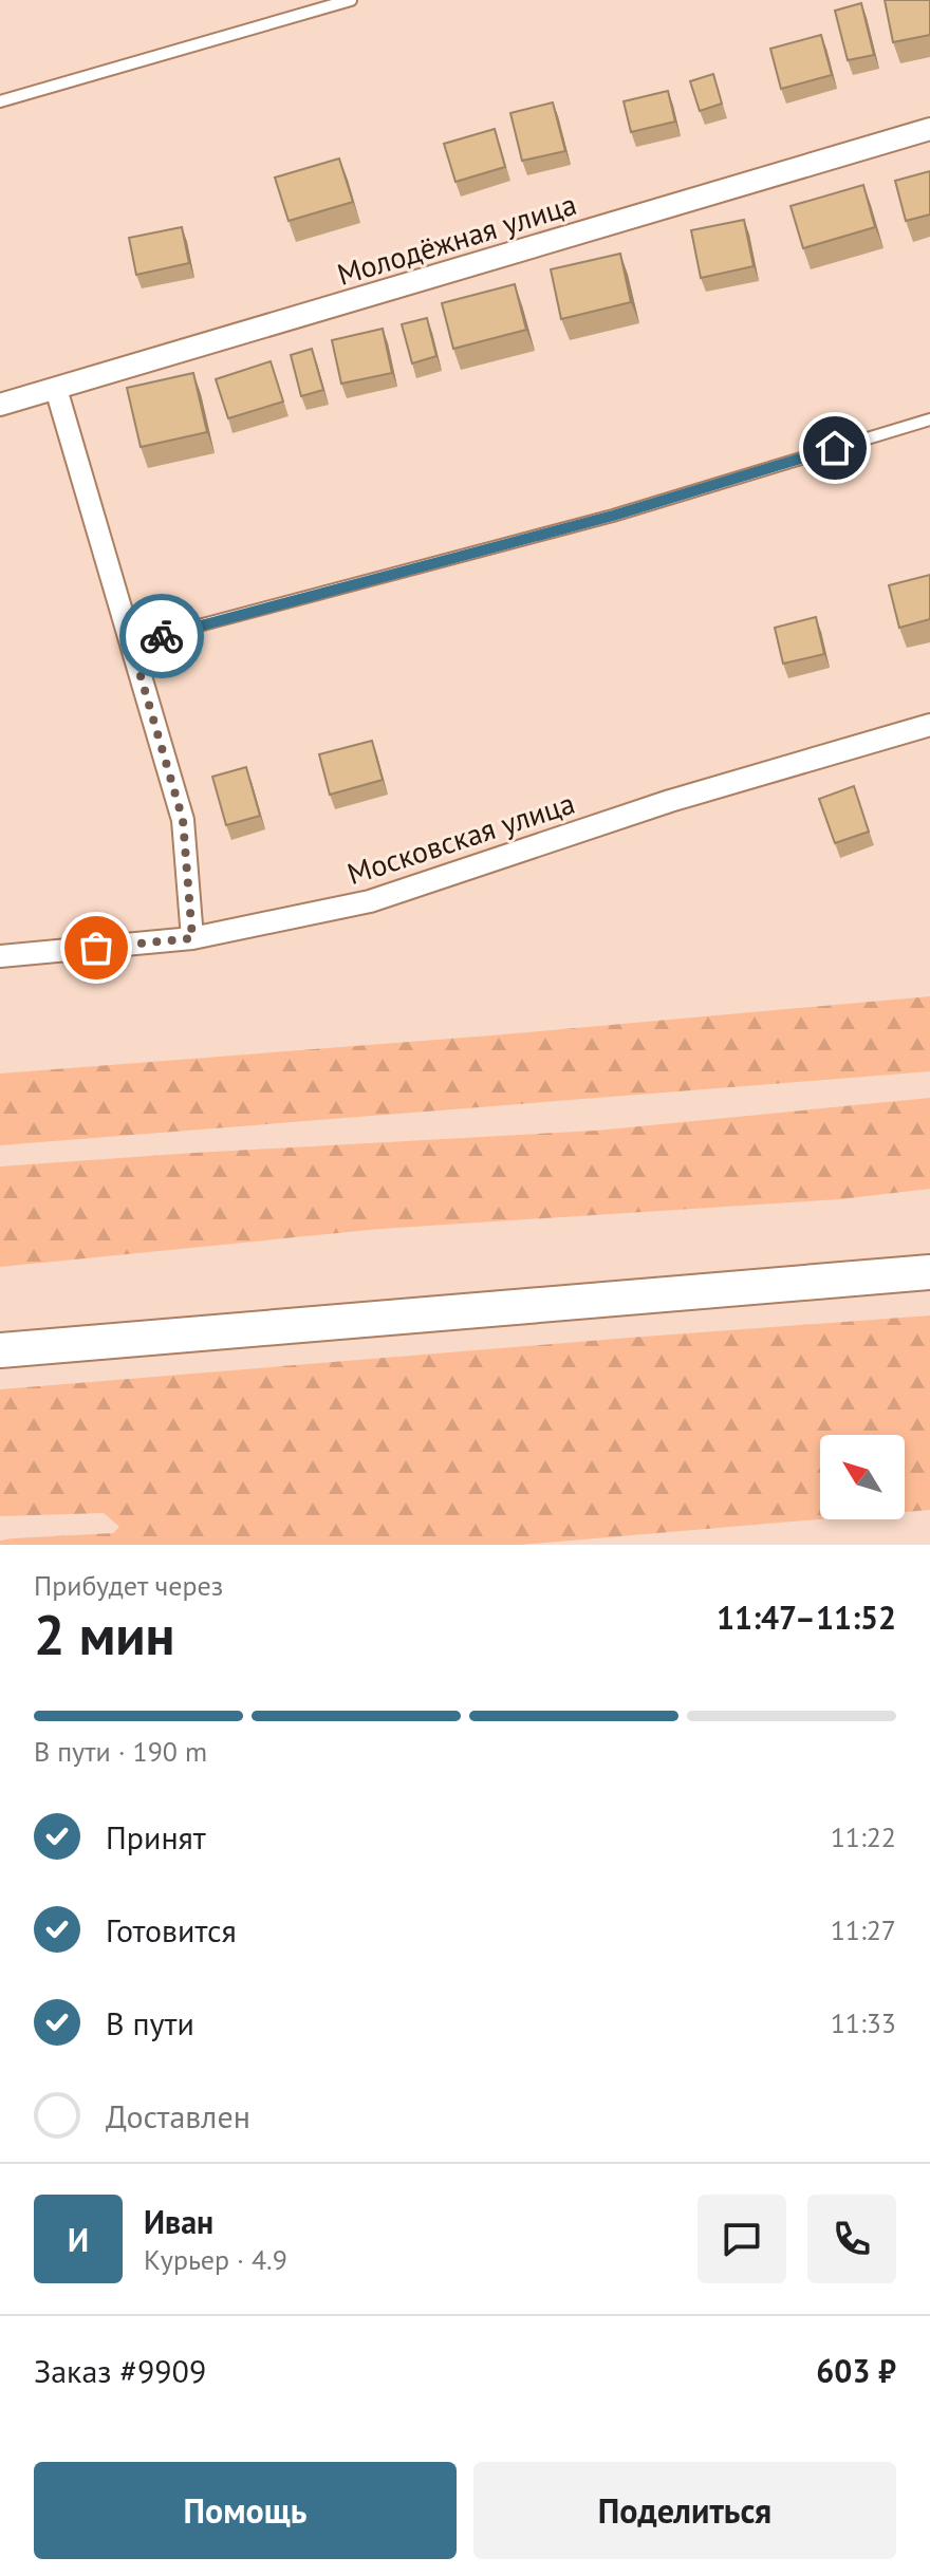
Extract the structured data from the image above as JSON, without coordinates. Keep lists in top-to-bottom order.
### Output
{
  "streets": {
    "street": ["Молодёжная улица", "Московская улица"]
  },
  "north": "top left",
  "page": {
    "heading": ["2 мин", "Прибудет через", "11:47–11:52"],
    "panel": [
      "Иван",
      "Курьер · 4.9",
      "Заказ #9909",
      "603 ₽"
    ],
    "bar": "В пути · 190 m",
    "list": [
      ["Принят", "11:22"],
      ["Готовится", "11:27"],
      ["В пути", "11:33"],
      "Доставлен"
    ],
    "round": "И",
    "buttons": ["Помощь", "Поделиться"]
  }
}
